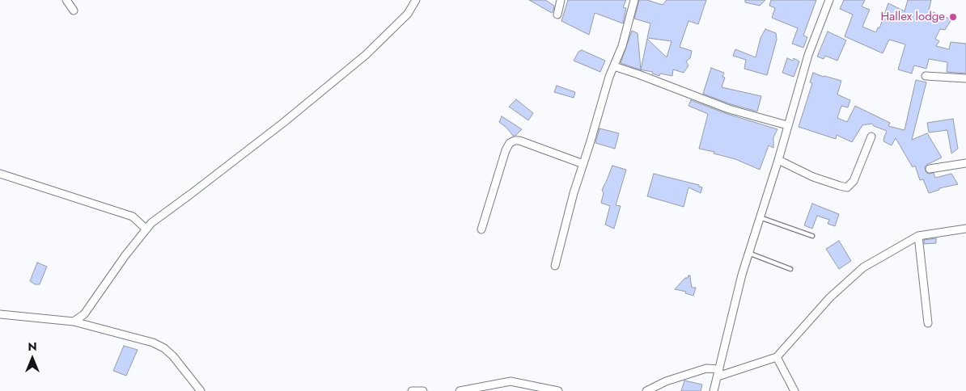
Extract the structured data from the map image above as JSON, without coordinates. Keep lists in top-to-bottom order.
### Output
{
  "places": ["Hallex lodge"],
  "north": "top"
}
